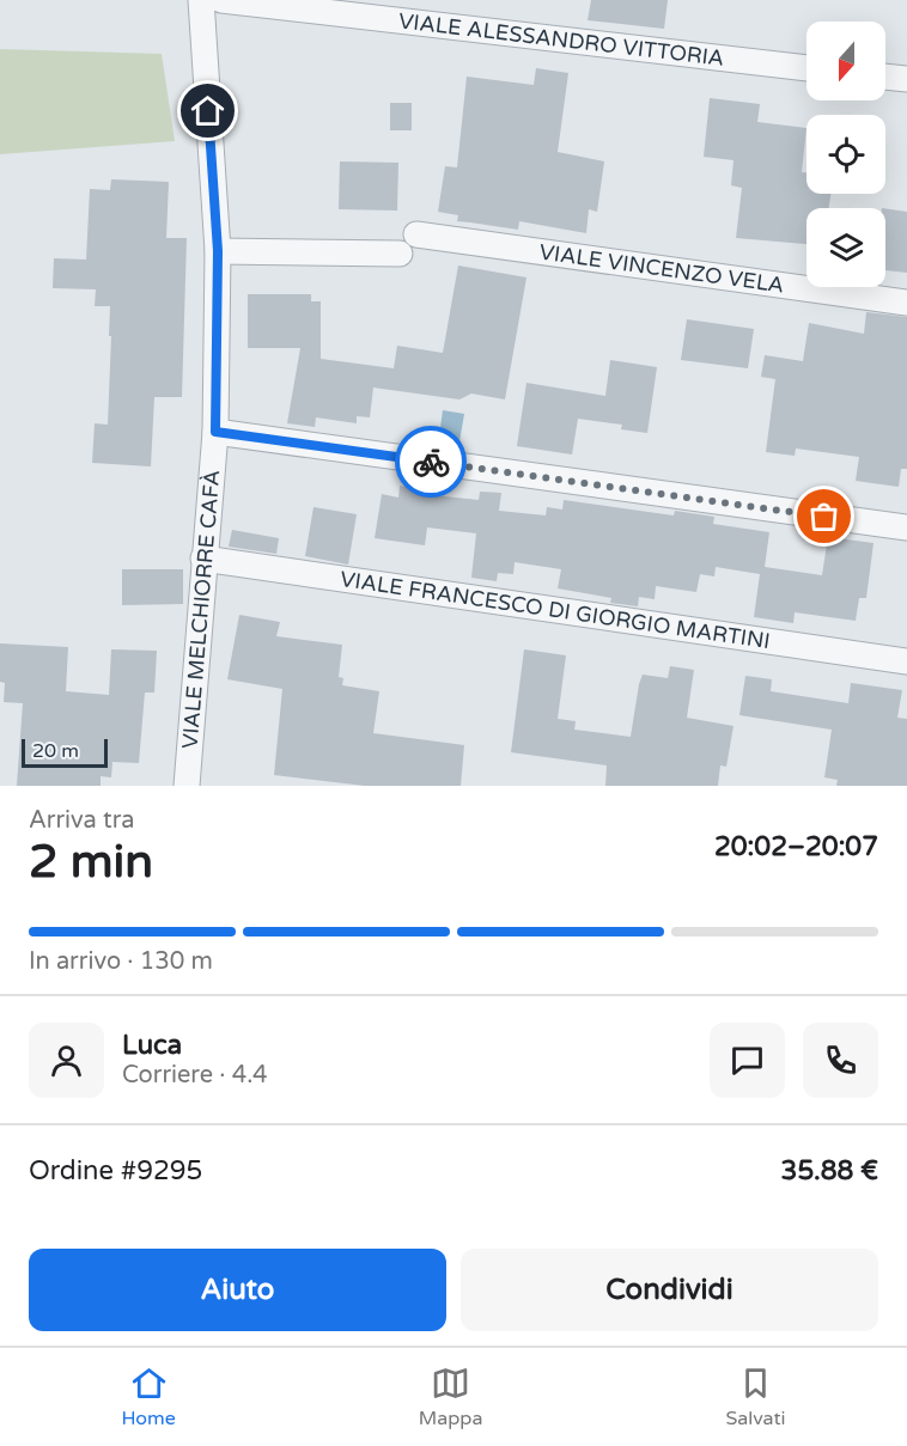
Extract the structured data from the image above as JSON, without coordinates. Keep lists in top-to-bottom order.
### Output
{
  "streets": {
    "street": [
      "VIALE ALESSANDRO VITTORIA",
      "VIALE VINCENZO VELA",
      "VIALE MELCHIORRE CAFÀ",
      "VIALE FRANCESCO DI GIORGIO MARTINI"
    ]
  },
  "crossings": [
    ["VIALE MELCHIORRE CAFÀ", "VIALE FRANCESCO DI GIORGIO MARTINI"]
  ],
  "scale_bar": "20 m",
  "north": "bottom",
  "page": {
    "scale": "20 m",
    "heading": ["2 min", "Arriva tra", "20:02–20:07"],
    "panel": [
      "Luca",
      "Corriere · 4.4",
      "Ordine #9295",
      "35.88 €"
    ],
    "bar": "In arrivo · 130 m",
    "buttons": ["Aiuto", "Condividi"],
    "tabs": ["Home", "Mappa", "Salvati"]
  }
}
